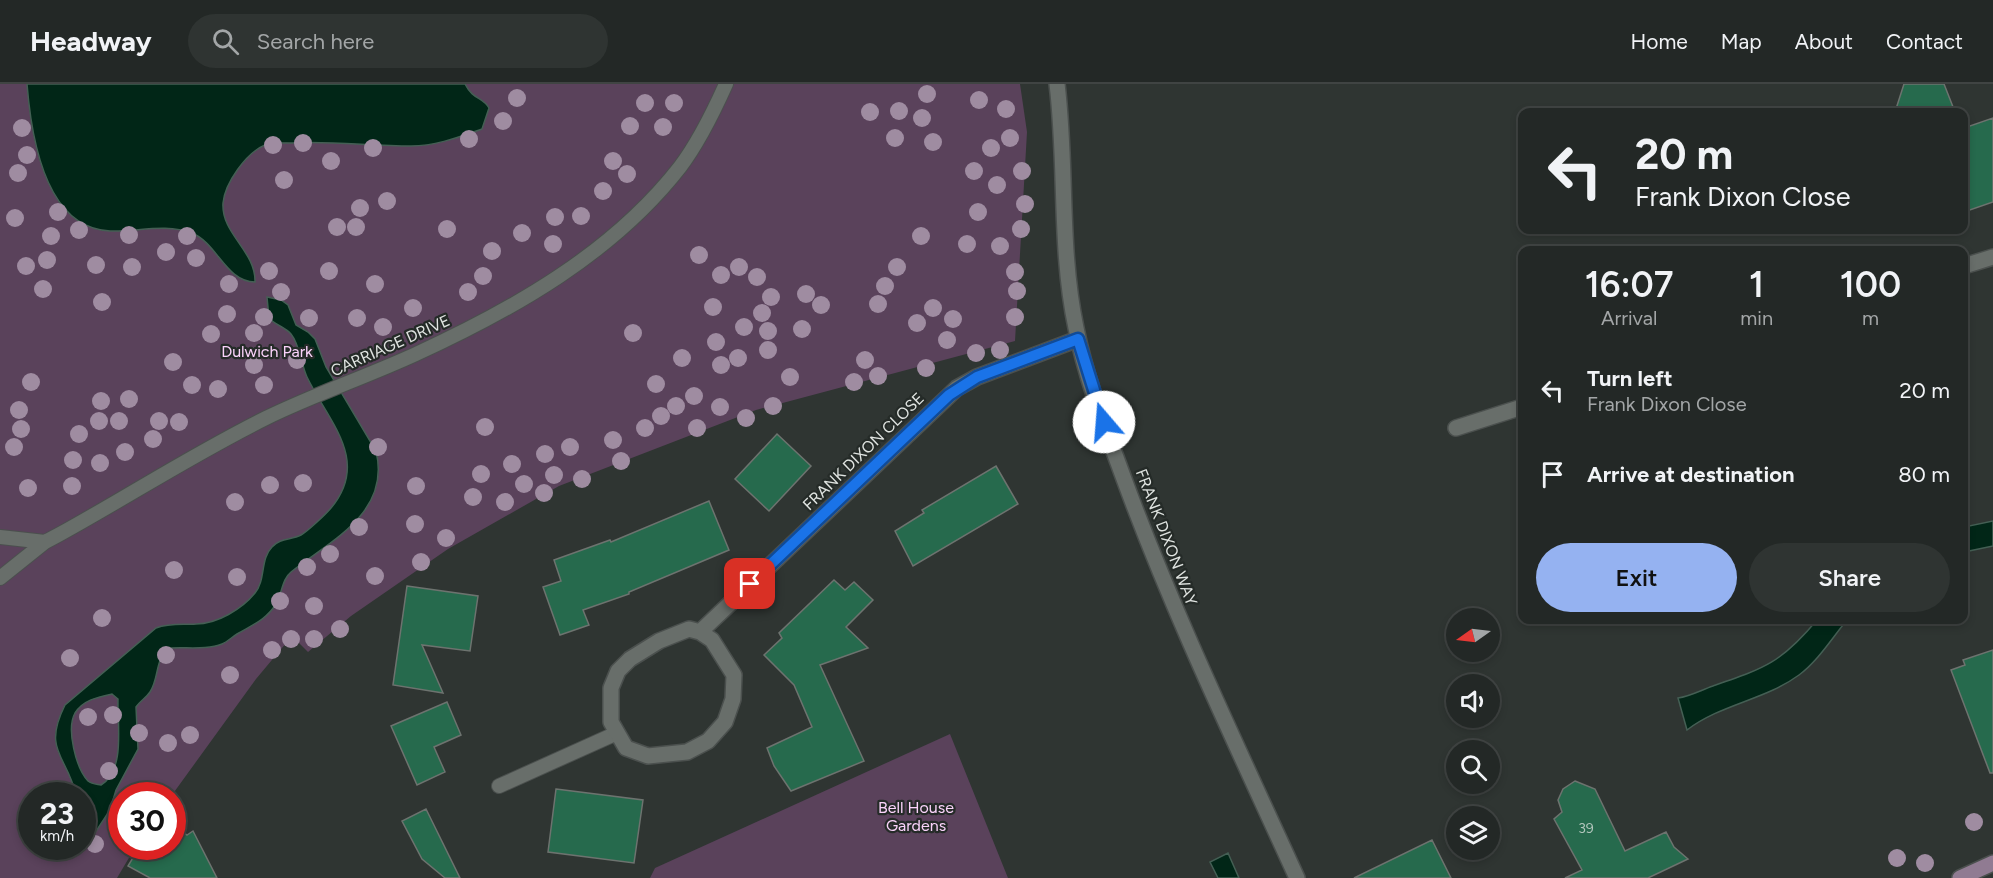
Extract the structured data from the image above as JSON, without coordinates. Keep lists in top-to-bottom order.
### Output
{
  "streets": {
    "street": ["FRANK DIXON CLOSE", "FRANK DIXON WAY"],
    "lane": ["CARRIAGE DRIVE"]
  },
  "crossings": [
    ["FRANK DIXON CLOSE", "FRANK DIXON WAY"]
  ],
  "parks": ["Dulwich Park", "Bell House Gardens"],
  "house_numbers": ["39"],
  "north": "left",
  "page": {
    "header": "Headway",
    "search": "Search here",
    "nav": [
      "Home",
      "Map",
      "About",
      "Contact"
    ],
    "turn": ["20 m", "Frank Dixon Close"],
    "eta": [
      "16:07",
      "Arrival",
      "1",
      "min",
      "100",
      "m"
    ],
    "list": [
      {
        "name": "Turn left",
        "note": "Frank Dixon Close",
        "value": "20 m"
      },
      {
        "name": "Arrive at destination",
        "value": "80 m"
      }
    ],
    "buttons": ["Exit", "Share"],
    "speed": "23 km/h",
    "limit": "30"
  }
}
